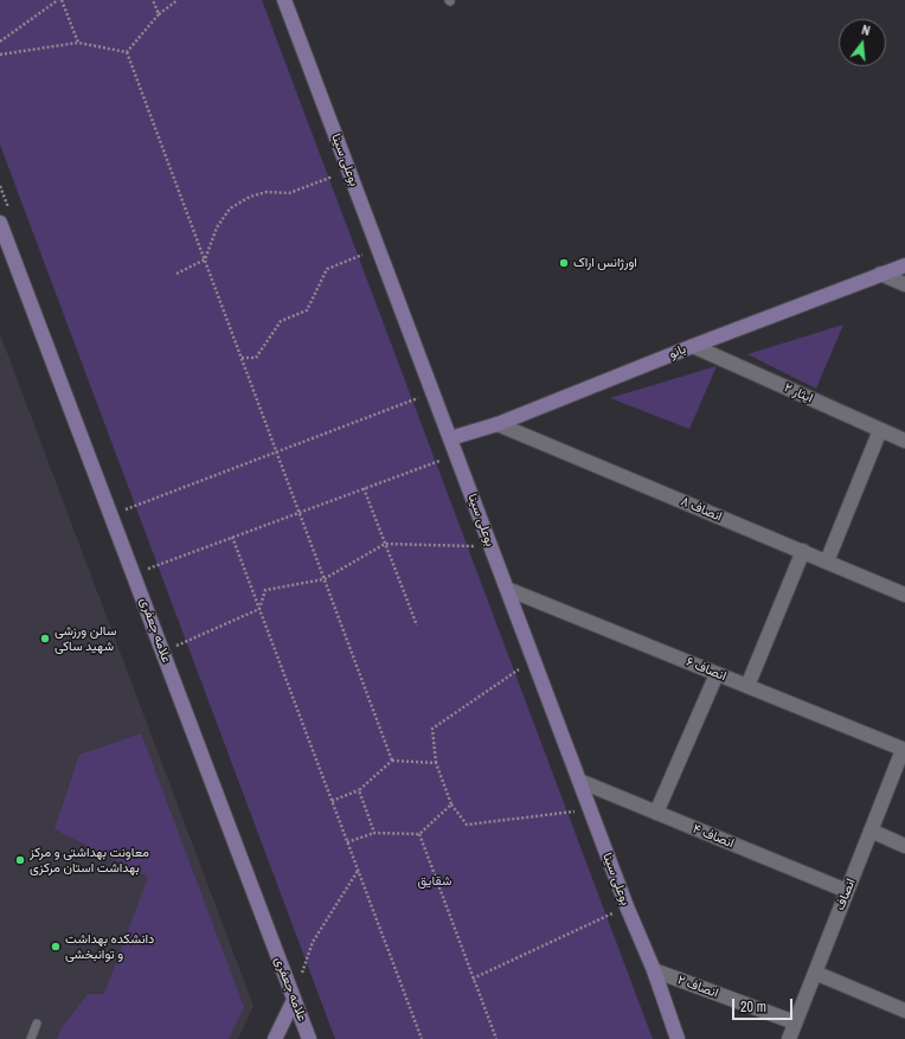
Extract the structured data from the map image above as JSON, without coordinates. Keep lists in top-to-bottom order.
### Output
{
  "streets": {
    "street": [
      "بوعلی سینا",
      "بانو",
      "ایثار ۲",
      "انصاف ۸",
      "علامه جعفری",
      "انصاف ۶",
      "انصاف ۴",
      "انصاف",
      "انصاف ۲"
    ]
  },
  "crossings": [
    ["بوعلی سینا", "بانو"],
    ["بوعلی سینا", "انصاف ۶"],
    ["بوعلی سینا", "انصاف ۴"],
    ["بوعلی سینا", "انصاف ۲"],
    ["بانو", "ایثار ۲"],
    ["بانو", "انصاف ۸"],
    ["انصاف ۶", "انصاف"],
    ["انصاف ۴", "انصاف"],
    ["انصاف", "انصاف ۲"]
  ],
  "parks": ["شقایق"],
  "places": [
    "اورژانس اراک",
    "سالن ورزشی شهید ساکی",
    "معاونت بهداشتی و مرکز بهداشت استان مرکزی",
    "دانشکده بهداشت و توانبخشی"
  ],
  "scale_bar": "20 m",
  "north": "top"
}
